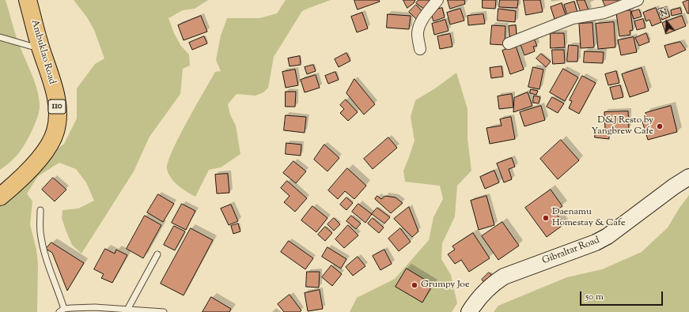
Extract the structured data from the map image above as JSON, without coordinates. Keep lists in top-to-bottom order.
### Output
{
  "streets": {
    "main road": ["Ambuklao Road", "110"],
    "street": ["Gibraltar Road"]
  },
  "places": ["D&J Resto by Yangbrew Cafe", "Daenamu Homestay & Cafe", "Grumpy Joe"],
  "scale_bar": "50 m",
  "north": "top"
}
